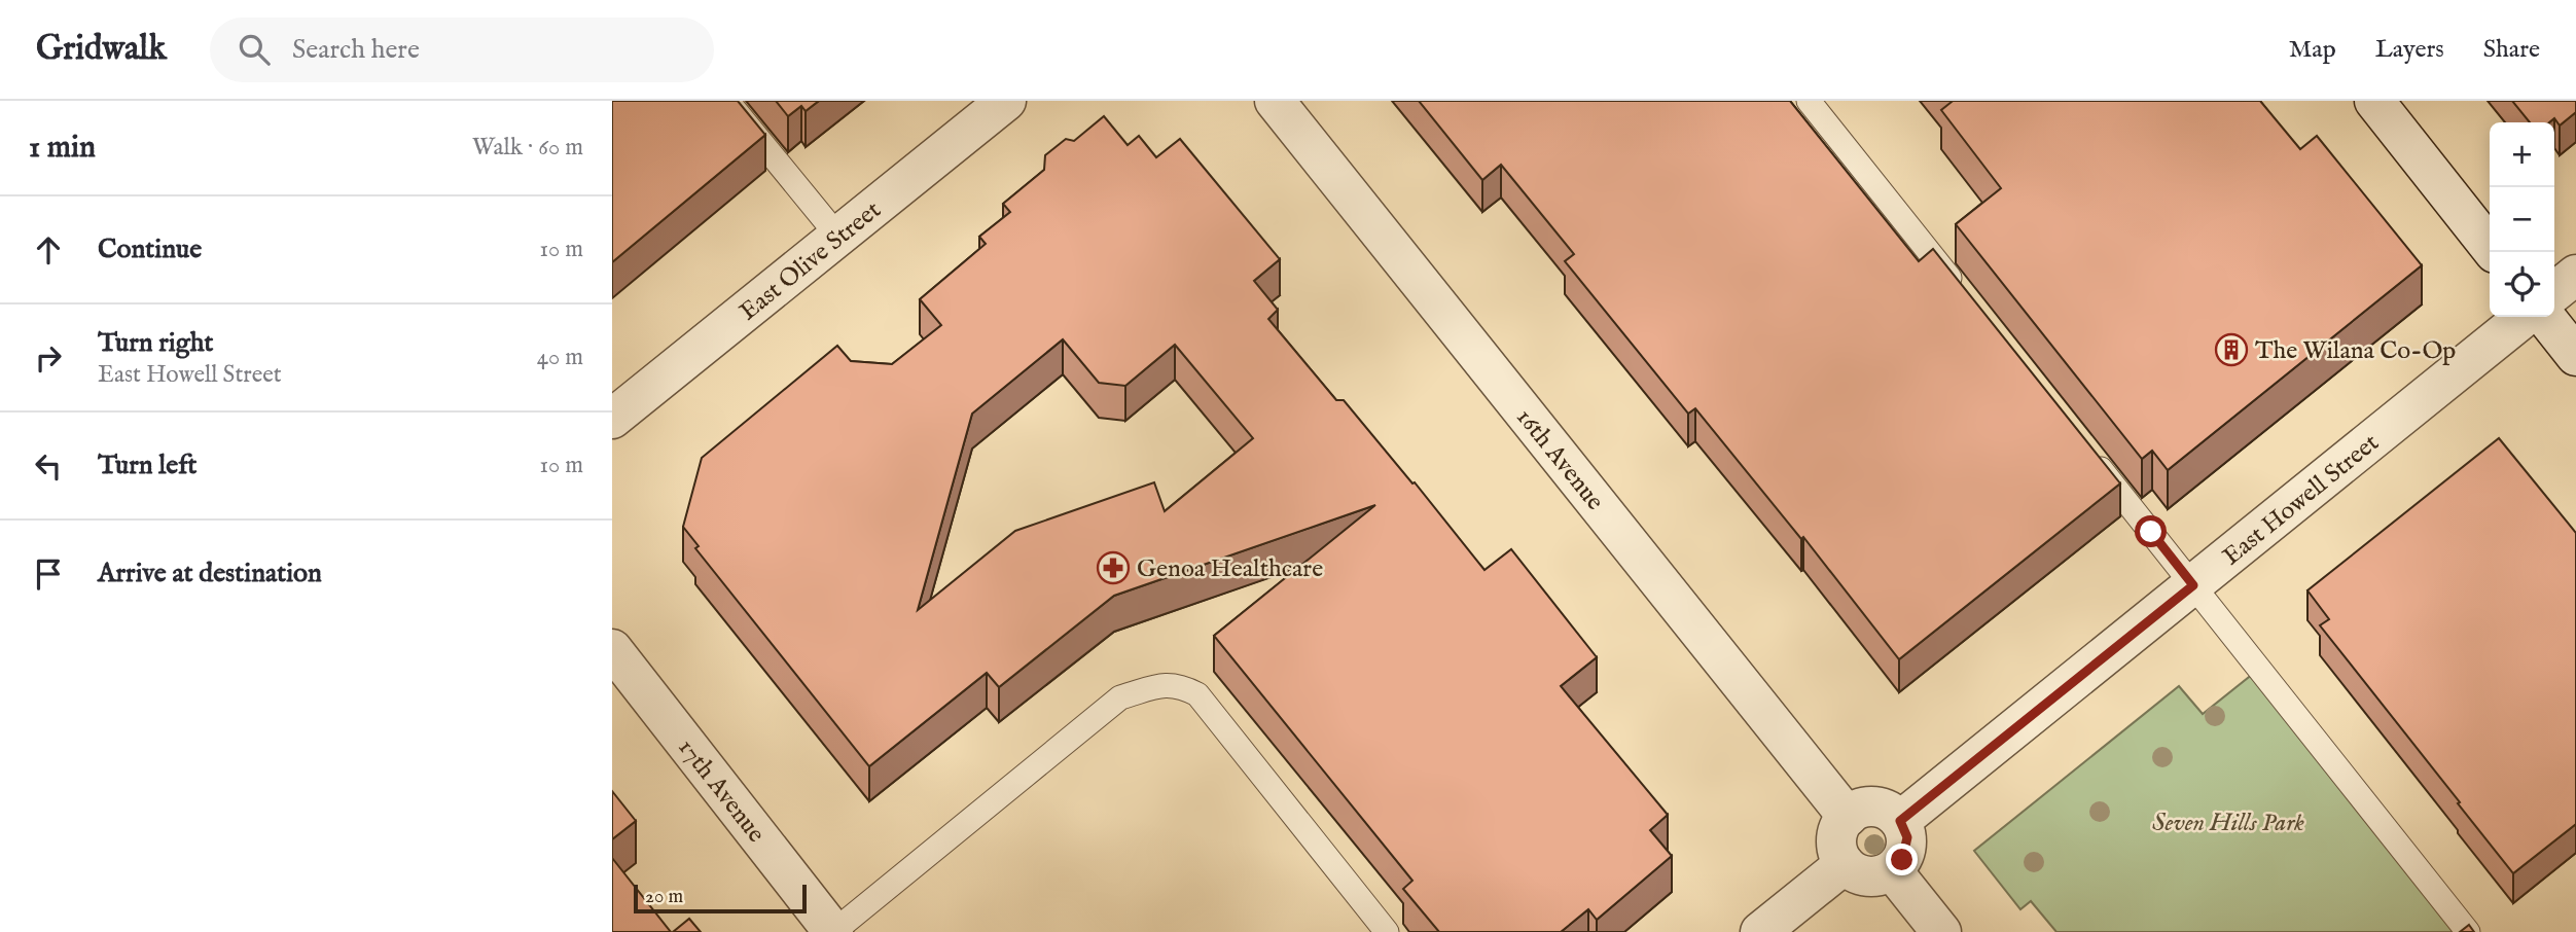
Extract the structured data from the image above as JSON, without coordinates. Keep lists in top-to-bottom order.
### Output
{
  "streets": {
    "street": [
      "East Olive Street",
      "16th Avenue",
      "East Howell Street",
      "17th Avenue"
    ]
  },
  "crossings": [
    ["16th Avenue", "East Howell Street"]
  ],
  "parks": ["Seven Hills Park"],
  "places": {
    "building": ["The Wilana Co-Op"],
    "pharmacy": ["Genoa Healthcare"]
  },
  "scale_bar": "20 m",
  "page": {
    "header": "Gridwalk",
    "search": "Search here",
    "nav": ["Map", "Layers", "Share"],
    "heading": ["1 min", "Walk · 60 m"],
    "map_buttons": ["+", "−"],
    "list": [
      ["Continue", "10 m"],
      ["Turn right", "East Howell Street", "40 m"],
      ["Turn left", "10 m"],
      "Arrive at destination"
    ],
    "scale": "20 m"
  }
}
